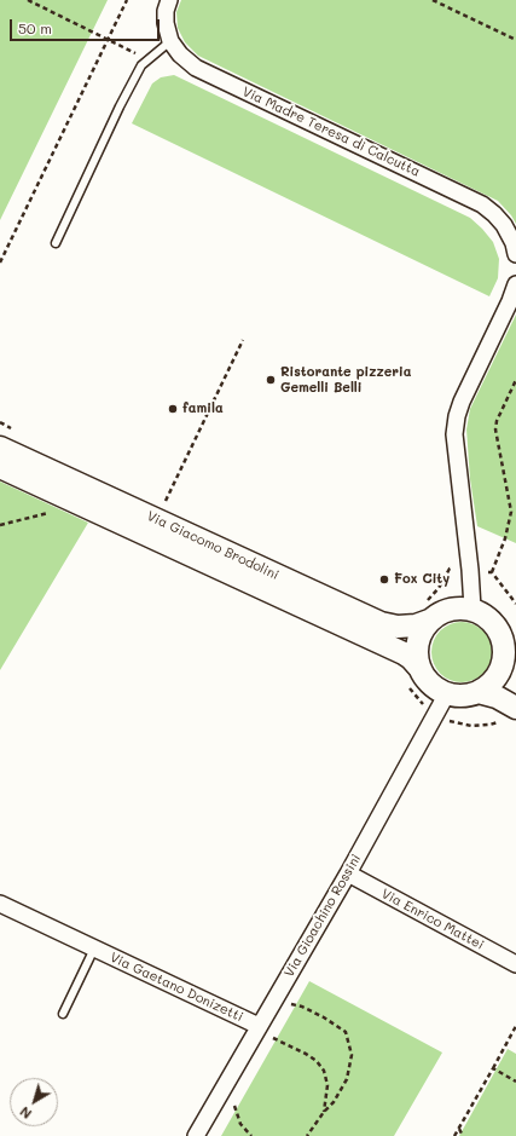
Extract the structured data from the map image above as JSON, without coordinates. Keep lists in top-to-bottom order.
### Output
{
  "streets": {
    "main road": ["Via Giacomo Brodolini"],
    "street": [
      "Via Madre Teresa di Calcutta",
      "Via Gioachino Rossini",
      "Via Enrico Mattei",
      "Via Gaetano Donizetti"
    ]
  },
  "crossings": [
    ["Via Giacomo Brodolini", "Via Gioachino Rossini"],
    ["Via Gioachino Rossini", "Via Enrico Mattei"],
    ["Via Gioachino Rossini", "Via Gaetano Donizetti"]
  ],
  "places": ["Ristorante pizzeria Gemelli Belli", "famila", "Fox City"],
  "scale_bar": "50 m",
  "north": "bottom left"
}
